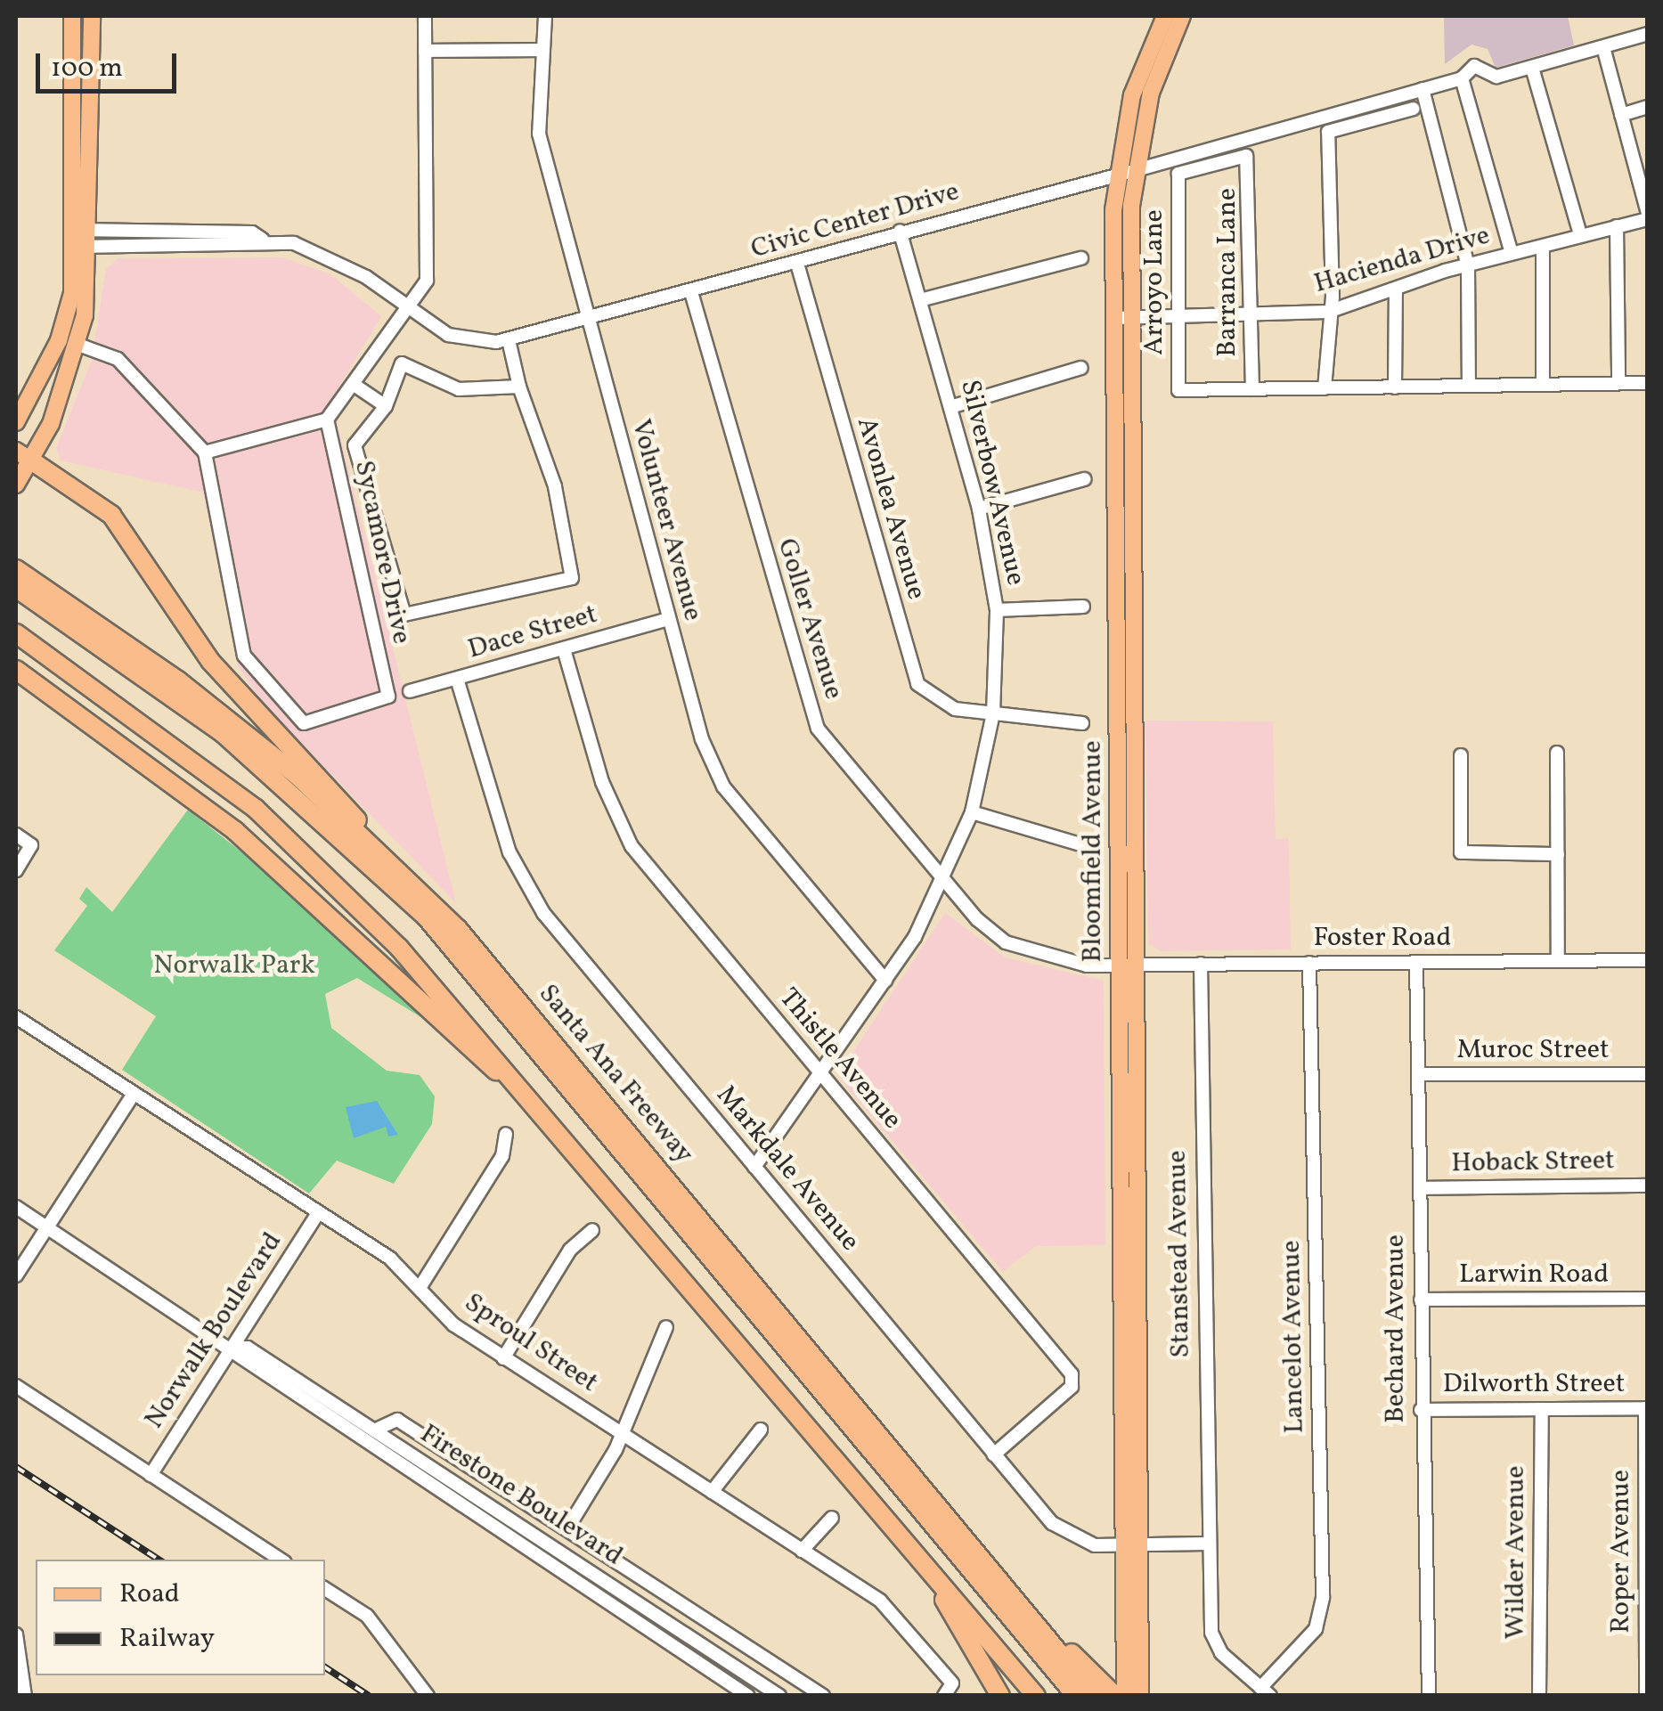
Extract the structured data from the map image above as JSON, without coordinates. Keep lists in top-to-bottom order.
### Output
{
  "streets": {
    "highway": ["Santa Ana Freeway"],
    "main road": ["Bloomfield Avenue"],
    "street": [
      "Civic Center Drive",
      "Hacienda Drive",
      "Barranca Lane",
      "Arroyo Lane",
      "Silverbow Avenue",
      "Avonlea Avenue",
      "Volunteer Avenue",
      "Sycamore Drive",
      "Goller Avenue",
      "Dace Street",
      "Foster Road",
      "Muroc Street",
      "Thistle Avenue",
      "Hoback Street",
      "Markdale Avenue",
      "Stanstead Avenue",
      "Larwin Road",
      "Bechard Avenue",
      "Norwalk Boulevard",
      "Lancelot Avenue",
      "Sproul Street",
      "Dilworth Street",
      "Firestone Boulevard",
      "Roper Avenue",
      "Wilder Avenue"
    ]
  },
  "crossings": [
    ["Civic Center Drive", "Silverbow Avenue"],
    ["Civic Center Drive", "Avonlea Avenue"],
    ["Civic Center Drive", "Volunteer Avenue"],
    ["Civic Center Drive", "Goller Avenue"],
    ["Civic Center Drive", "Bloomfield Avenue"],
    ["Hacienda Drive", "Barranca Lane"],
    ["Hacienda Drive", "Arroyo Lane"],
    ["Hacienda Drive", "Bloomfield Avenue"],
    ["Barranca Lane", "Arroyo Lane"],
    ["Silverbow Avenue", "Avonlea Avenue"],
    ["Silverbow Avenue", "Volunteer Avenue"],
    ["Silverbow Avenue", "Goller Avenue"],
    ["Silverbow Avenue", "Thistle Avenue"],
    ["Silverbow Avenue", "Markdale Avenue"],
    ["Volunteer Avenue", "Dace Street"],
    ["Goller Avenue", "Bloomfield Avenue"],
    ["Goller Avenue", "Foster Road"],
    ["Dace Street", "Thistle Avenue"],
    ["Dace Street", "Markdale Avenue"],
    ["Bloomfield Avenue", "Foster Road"],
    ["Bloomfield Avenue", "Santa Ana Freeway"],
    ["Bloomfield Avenue", "Markdale Avenue"],
    ["Foster Road", "Stanstead Avenue"],
    ["Foster Road", "Bechard Avenue"],
    ["Foster Road", "Lancelot Avenue"],
    ["Muroc Street", "Bechard Avenue"],
    ["Thistle Avenue", "Markdale Avenue"],
    ["Hoback Street", "Bechard Avenue"],
    ["Markdale Avenue", "Stanstead Avenue"],
    ["Stanstead Avenue", "Lancelot Avenue"],
    ["Larwin Road", "Bechard Avenue"],
    ["Bechard Avenue", "Dilworth Street"],
    ["Norwalk Boulevard", "Sproul Street"],
    ["Norwalk Boulevard", "Firestone Boulevard"],
    ["Dilworth Street", "Roper Avenue"],
    ["Dilworth Street", "Wilder Avenue"]
  ],
  "parks": ["Norwalk Park"],
  "legend": ["Road", "Railway"],
  "scale_bar": "100 m"
}
